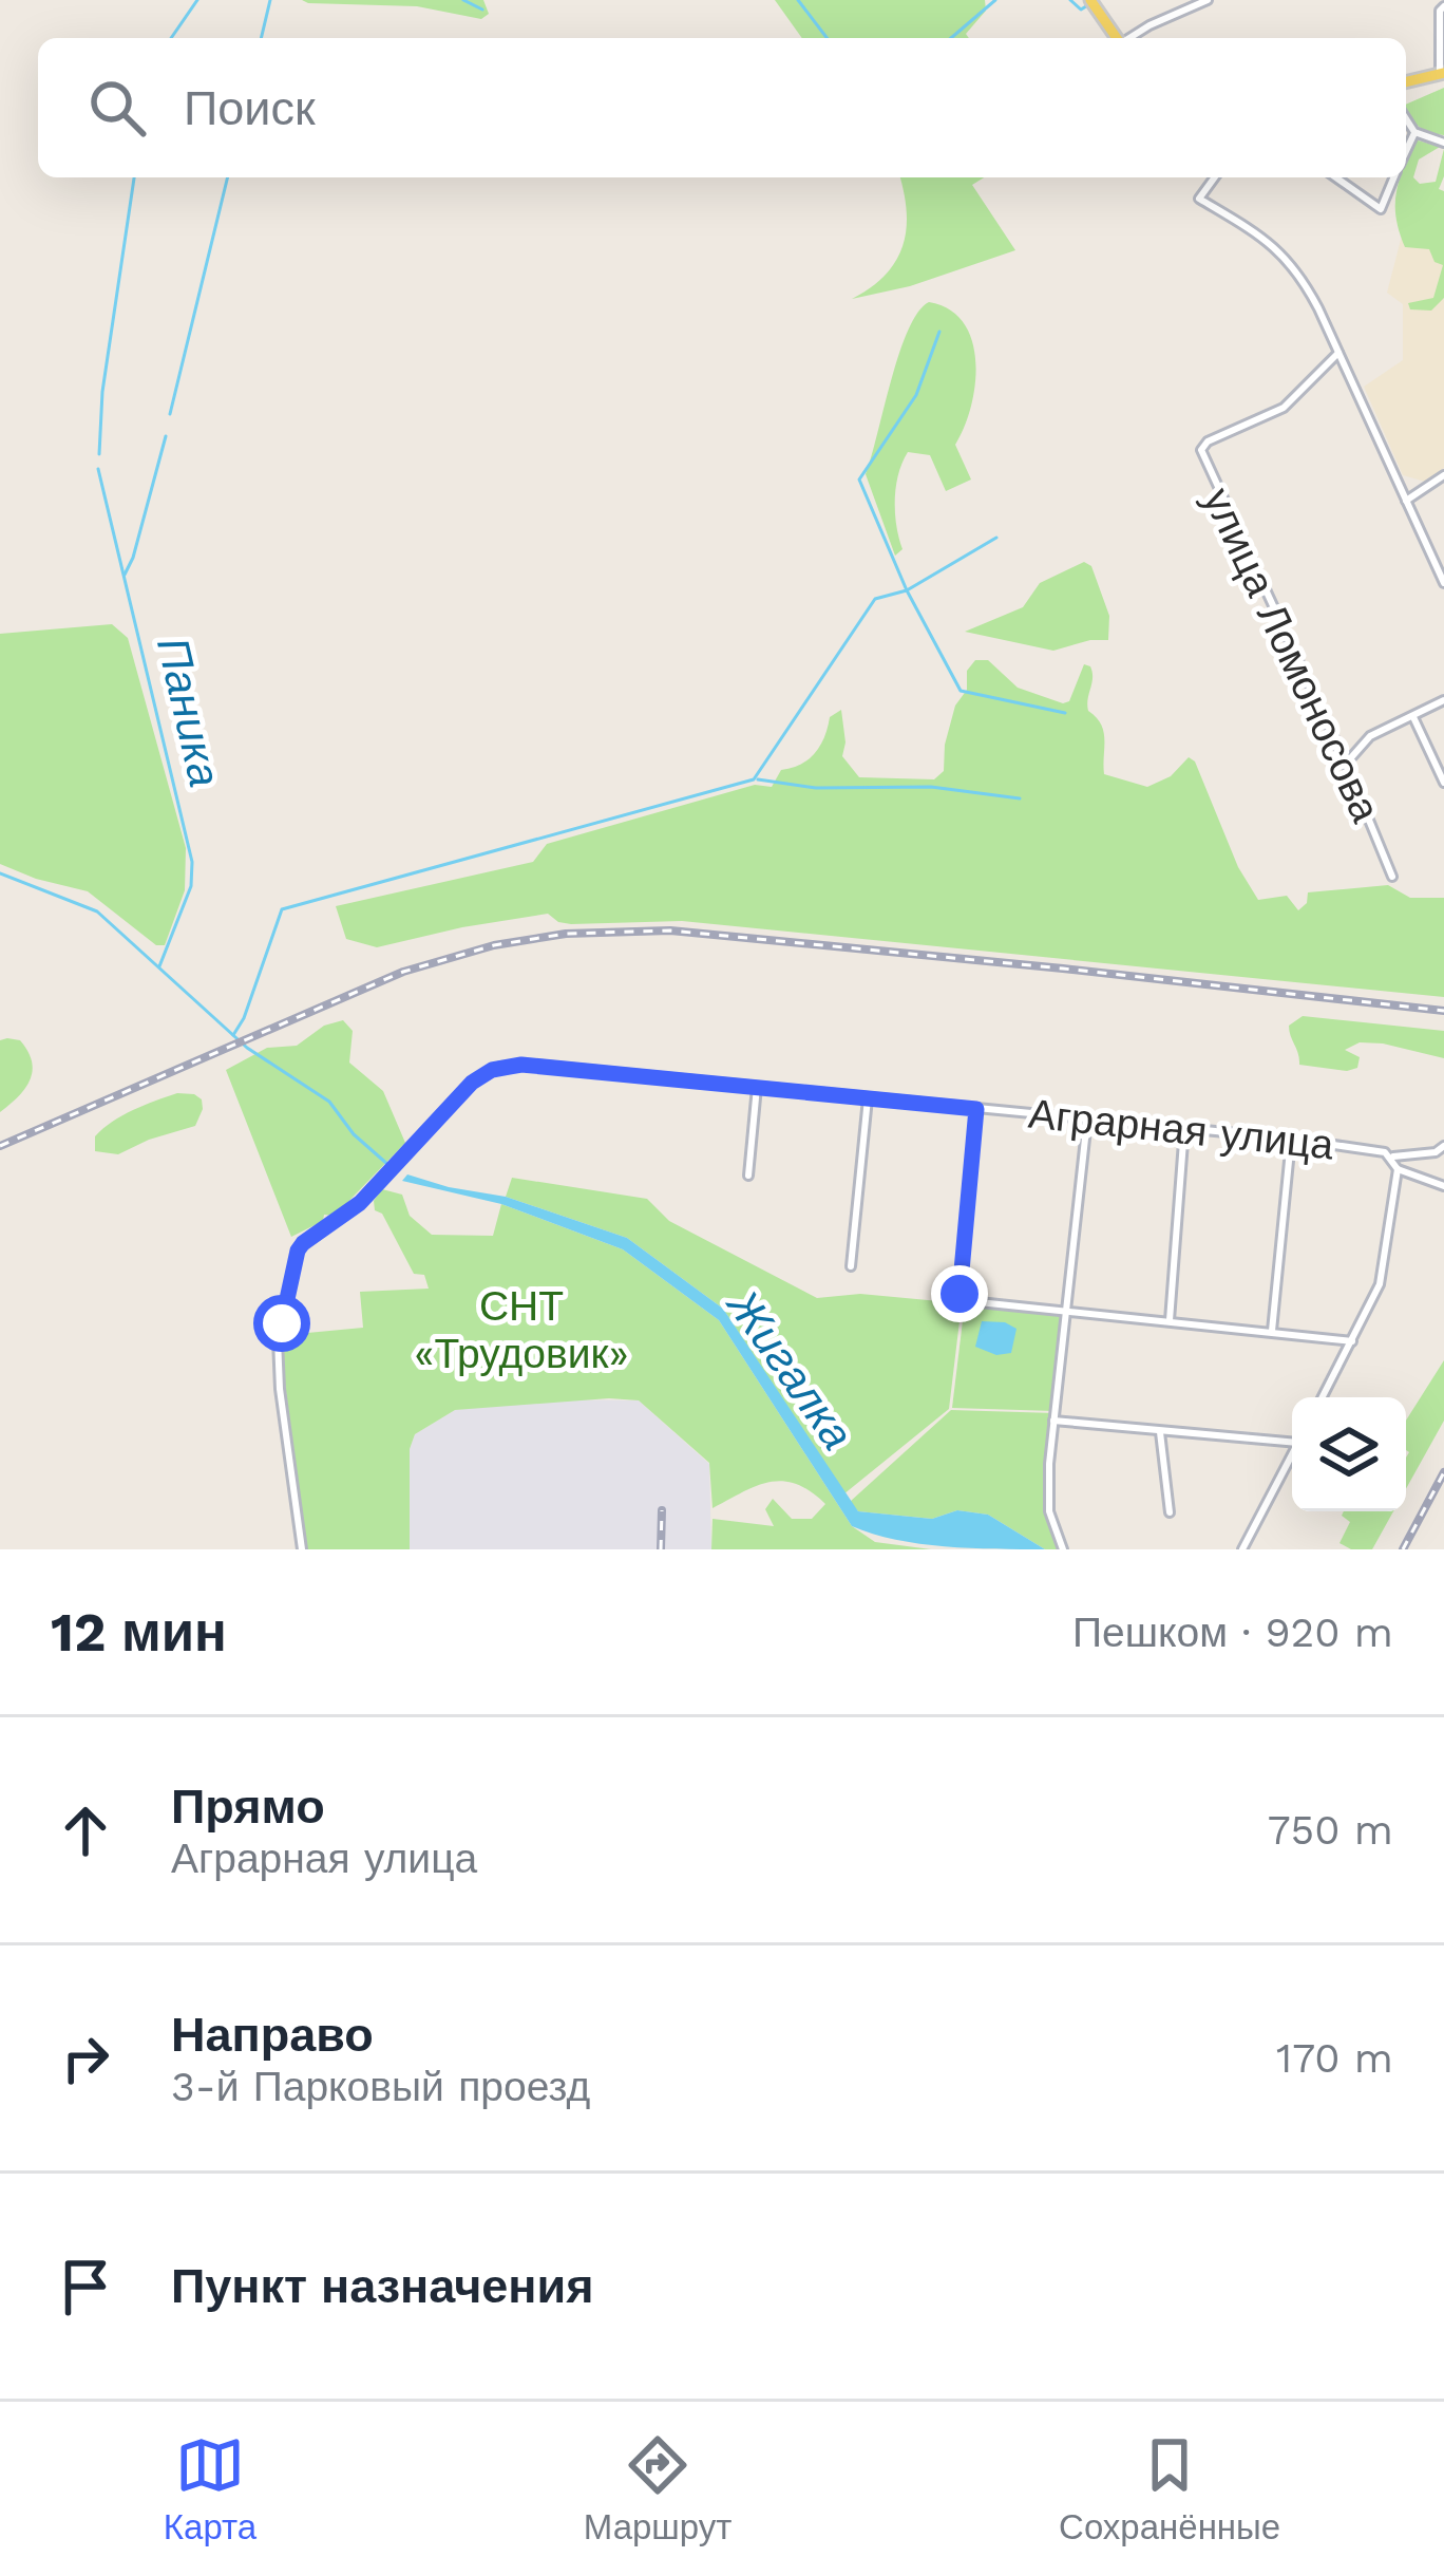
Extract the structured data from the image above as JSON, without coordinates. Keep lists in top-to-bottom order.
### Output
{
  "streets": {
    "street": ["улица Ломоносова", "Аграрная улица"]
  },
  "water": ["Паника", "Жигалка"],
  "parks": ["СНТ «Трудовик»"],
  "page": {
    "search": "Поиск",
    "heading": ["12 мин", "Пешком · 920 m"],
    "list": [
      ["Прямо", "Аграрная улица", "750 m"],
      ["Направо", "3-й Парковый проезд", "170 m"],
      "Пункт назначения"
    ],
    "nav": ["Карта", "Маршрут", "Сохранённые"]
  }
}
